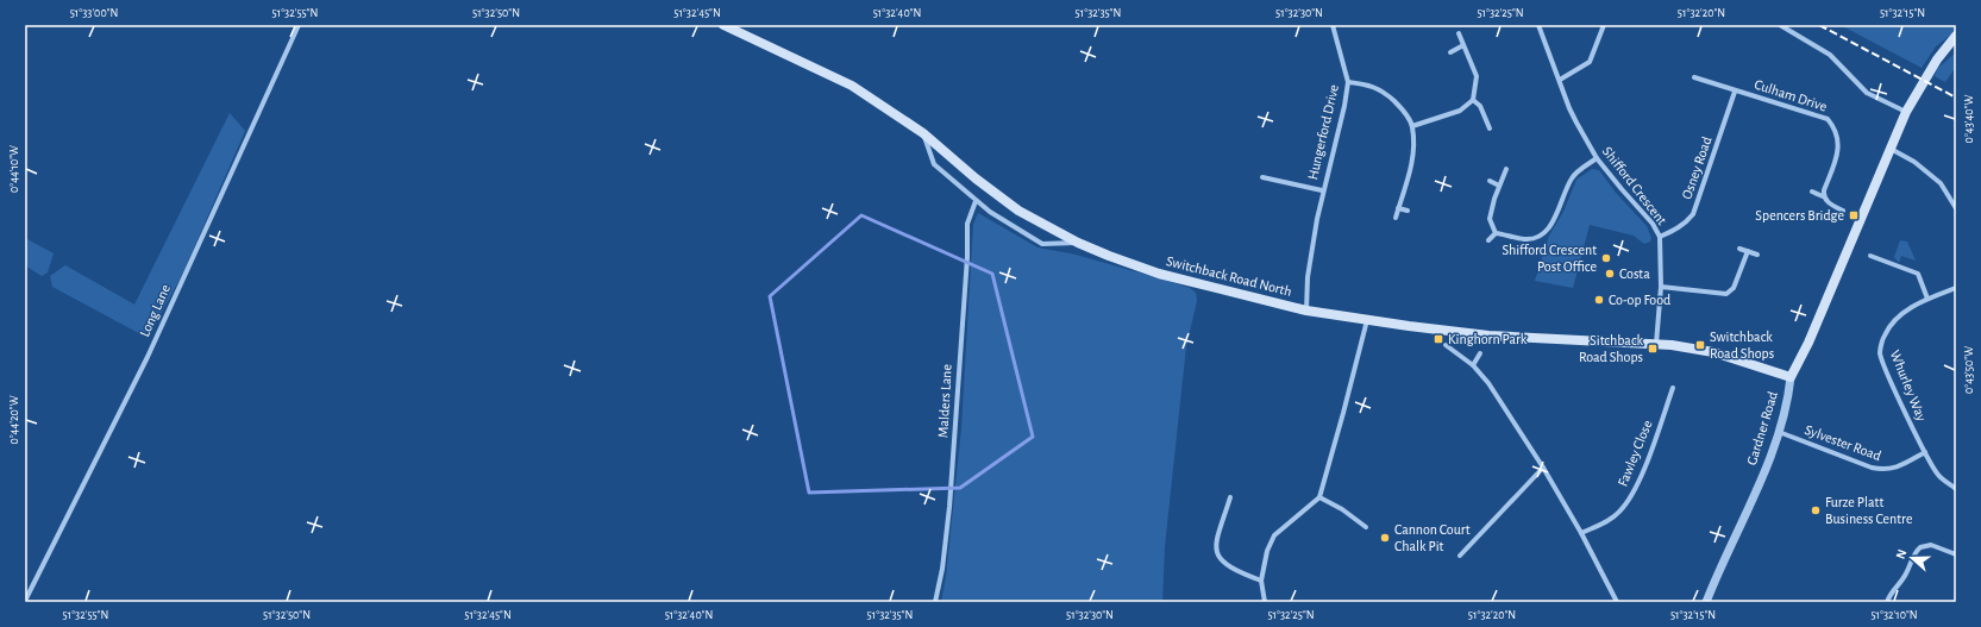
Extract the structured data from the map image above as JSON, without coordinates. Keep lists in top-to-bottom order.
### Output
{
  "streets": {
    "main road": ["Switchback Road North", "Gardner Road"],
    "street": [
      "Culham Drive",
      "Hungerford Drive",
      "Osney Road",
      "Shifford Crescent",
      "Long Lane",
      "Whurley Way",
      "Malders Lane",
      "Sylvester Road",
      "Fawley Close"
    ]
  },
  "crossings": [
    ["Culham Drive", "Osney Road"],
    ["Hungerford Drive", "Switchback Road North"],
    ["Osney Road", "Shifford Crescent"],
    ["Shifford Crescent", "Switchback Road North"],
    ["Switchback Road North", "Gardner Road"],
    ["Whurley Way", "Sylvester Road"],
    ["Gardner Road", "Sylvester Road"]
  ],
  "places": {
    "transit": [
      "Spencers Bridge",
      "Kinghorn Park",
      "Switchback Road Shops",
      "Sitchback Road Shops"
    ],
    "other": [
      "Shifford Crescent Post Office",
      "Costa",
      "Co-op Food",
      "Furze Platt Business Centre",
      "Cannon Court Chalk Pit"
    ]
  },
  "north": "left",
  "coordinates": [
    "51°33'00\"N",
    "51°32'55\"N",
    "51°32'50\"N",
    "51°32'45\"N",
    "51°32'40\"N",
    "51°32'35\"N",
    "51°32'30\"N",
    "51°32'25\"N",
    "51°32'20\"N",
    "51°32'15\"N",
    "0°43'40\"W",
    "0°44'10\"W",
    "0°43'50\"W",
    "0°44'20\"W",
    "51°32'10\"N"
  ]
}
